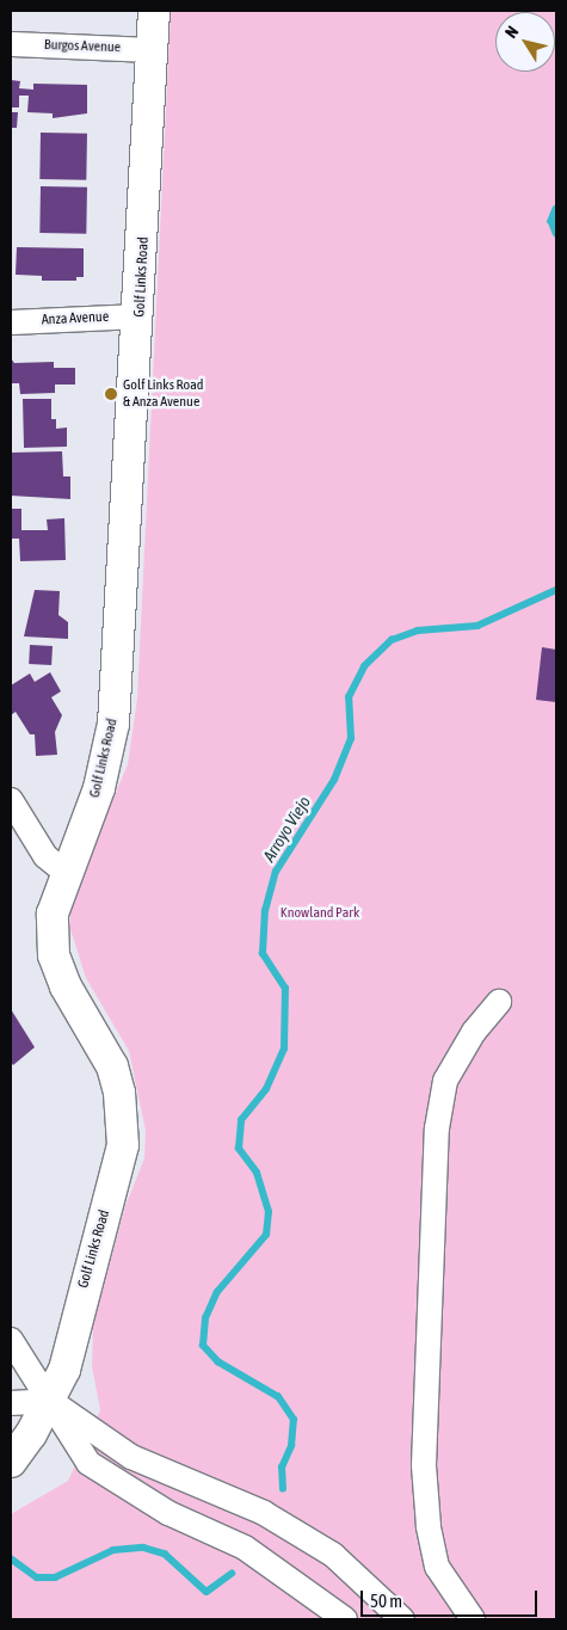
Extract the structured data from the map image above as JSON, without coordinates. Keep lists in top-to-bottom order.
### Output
{
  "streets": {
    "main road": ["Golf Links Road"],
    "street": ["Burgos Avenue", "Anza Avenue"]
  },
  "crossings": [
    ["Burgos Avenue", "Golf Links Road"],
    ["Golf Links Road", "Anza Avenue"]
  ],
  "water": ["Arroyo Viejo"],
  "parks": ["Knowland Park"],
  "places": ["Golf Links Road & Anza Avenue"],
  "scale_bar": "50 m",
  "north": "top left"
}
